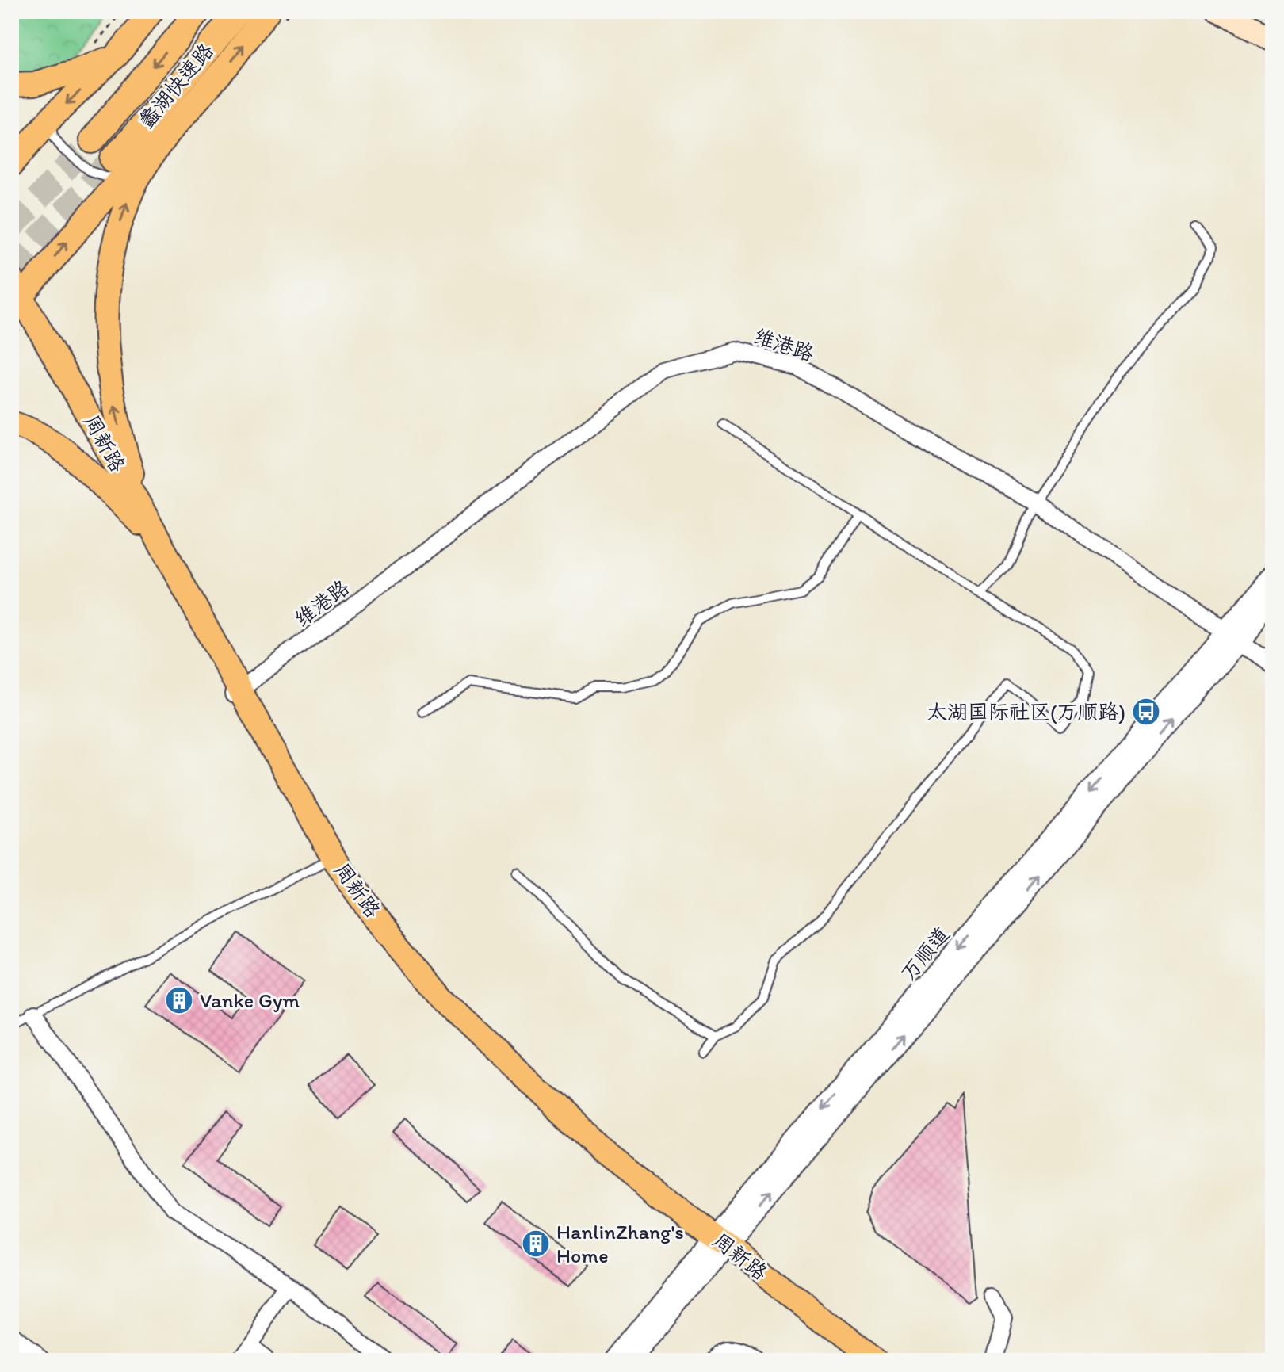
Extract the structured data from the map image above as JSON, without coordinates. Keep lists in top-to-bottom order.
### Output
{
  "streets": {
    "highway": ["蠡湖快速路"],
    "main road": ["周新路"],
    "street": ["维港路", "万顺道"]
  },
  "crossings": [
    ["维港路", "周新路"],
    ["维港路", "万顺道"],
    ["周新路", "万顺道"]
  ],
  "places": {
    "bus stop": ["太湖国际社区(万顺路)"],
    "building": ["Vanke Gym", "HanlinZhang's Home"]
  }
}
